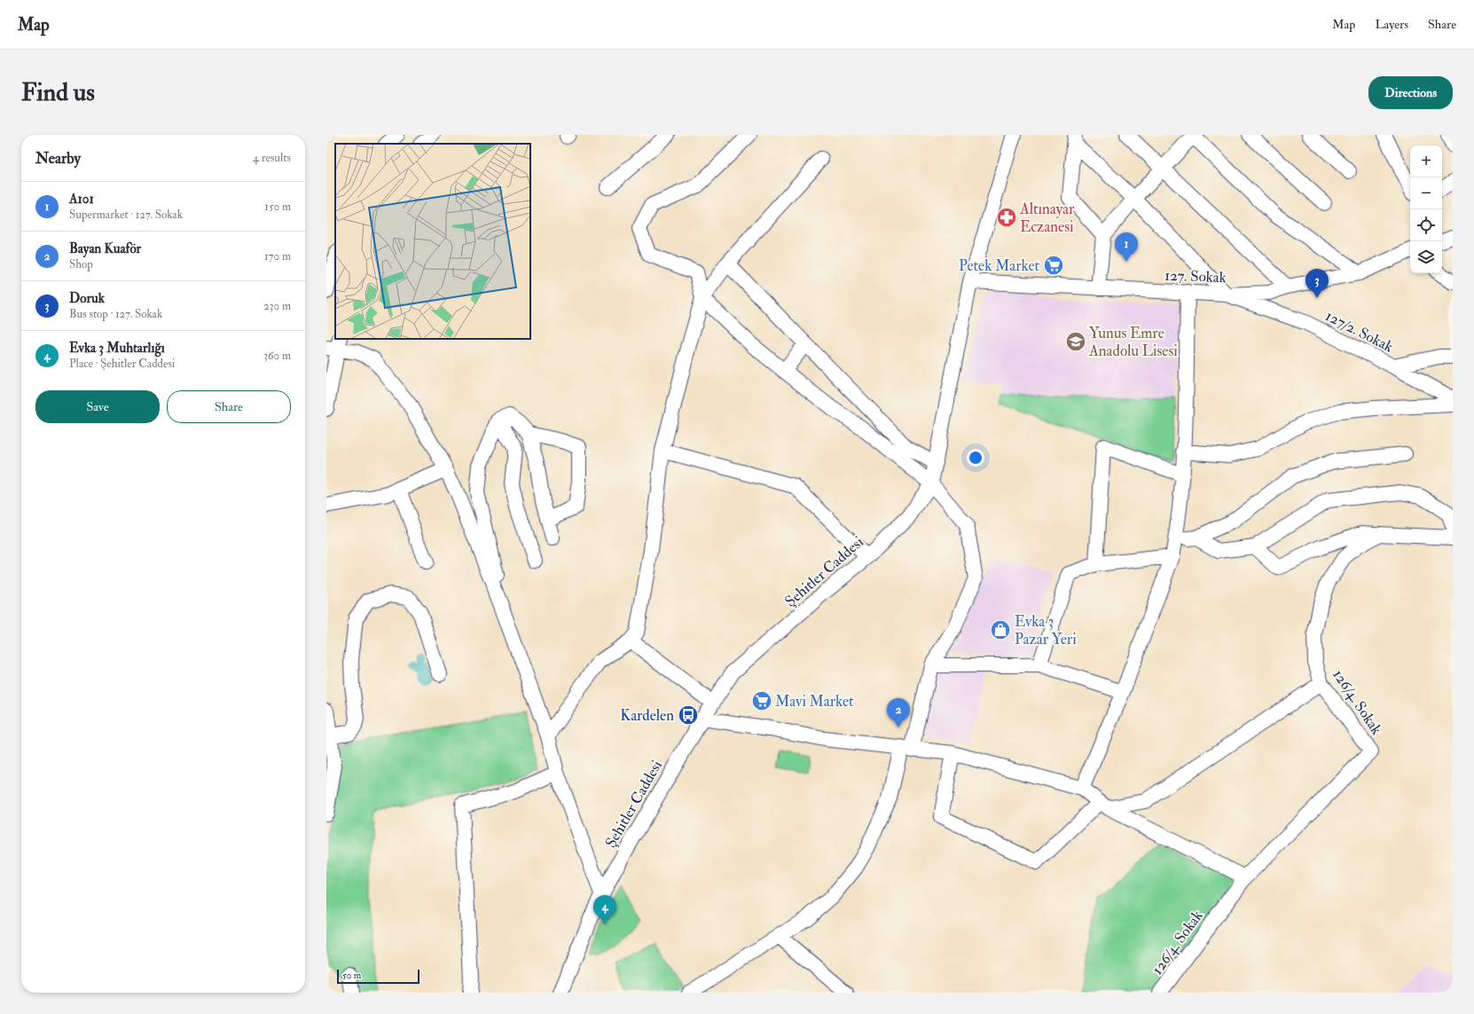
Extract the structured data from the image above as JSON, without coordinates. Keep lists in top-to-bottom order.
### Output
{
  "streets": {
    "street": [
      "127. Sokak",
      "127/2. Sokak",
      "Şehitler Caddesi",
      "126/4. Sokak"
    ]
  },
  "crossings": [
    ["127. Sokak", "127/2. Sokak"],
    ["127. Sokak", "Şehitler Caddesi"]
  ],
  "places": {
    "pharmacy": ["Altınayar Eczanesi"],
    "supermarket": ["Petek Market", "Mavi Market"],
    "school or university": ["Yunus Emre Anadolu Lisesi"],
    "shop": ["Evka 3 Pazar Yeri"],
    "bus stop": ["Kardelen"]
  },
  "scale_bar": "50 m",
  "page": {
    "header": "Map",
    "nav": ["Map", "Layers", "Share"],
    "buttons": [
      "Directions",
      ["Save", "Share"]
    ],
    "title": "Find us",
    "heading": ["Nearby", "4 results"],
    "map_buttons": ["+", "−"],
    "list": [
      {
        "mark": "1",
        "name": "A101",
        "note": "Supermarket · 127. Sokak",
        "value": "150 m"
      },
      {
        "mark": "2",
        "name": "Bayan Kuaför",
        "note": "Shop",
        "value": "170 m"
      },
      {
        "mark": "3",
        "name": "Doruk",
        "note": "Bus stop · 127. Sokak",
        "value": "230 m"
      },
      {
        "mark": "4",
        "name": "Evka 3 Muhtarlığı",
        "note": "Place · Şehitler Caddesi",
        "value": "360 m"
      }
    ],
    "pins": [
      "1",
      "3",
      "2",
      "4"
    ],
    "scale": "50 m"
  }
}
